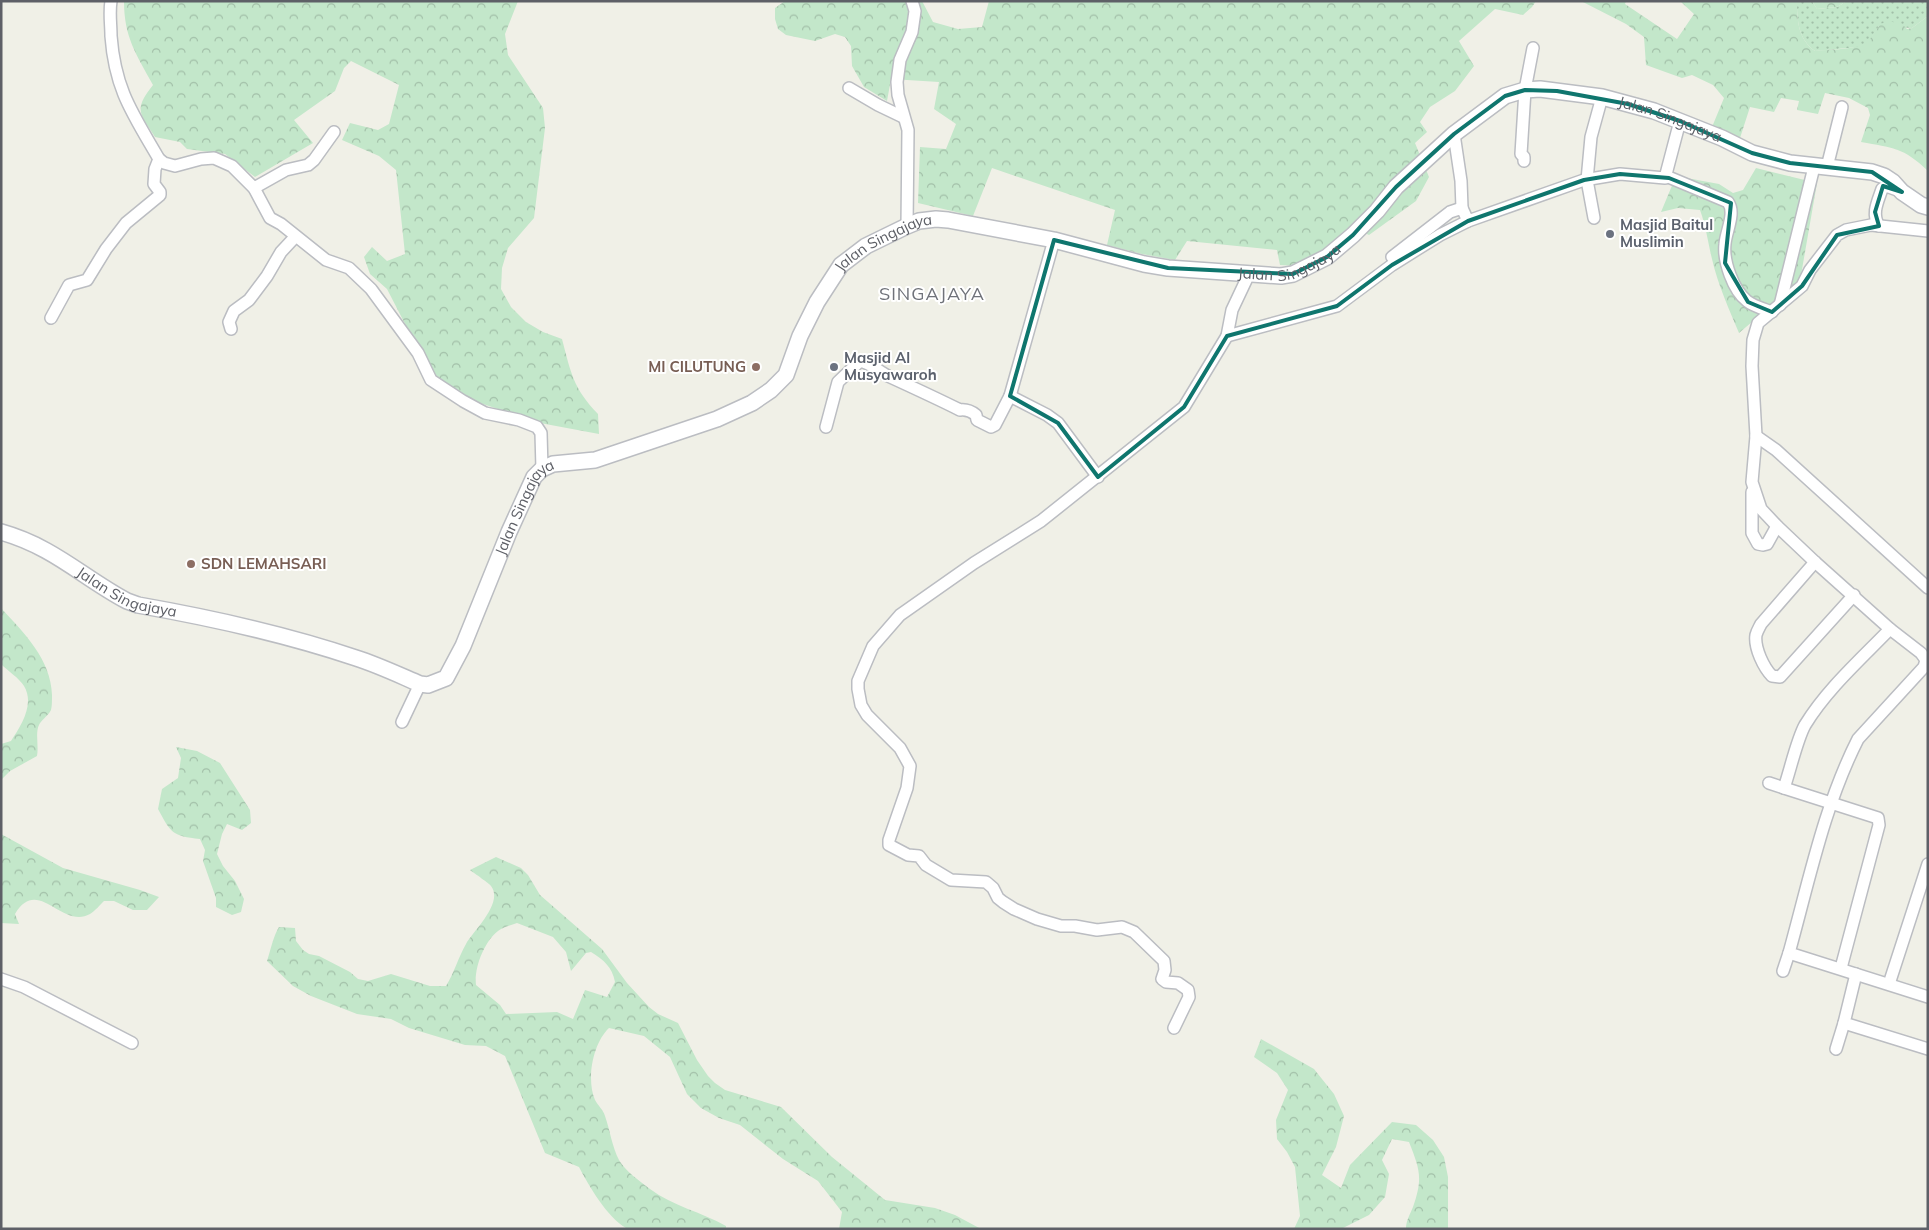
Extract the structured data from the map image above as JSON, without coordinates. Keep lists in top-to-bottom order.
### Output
{
  "streets": {
    "street": ["Jalan Singajaya"]
  },
  "districts": ["SINGAJAYA"],
  "places": [
    "Masjid Baitul Muslimin",
    "MI CILUTUNG",
    "Masjid Al Musyawaroh",
    "SDN LEMAHSARI"
  ]
}
